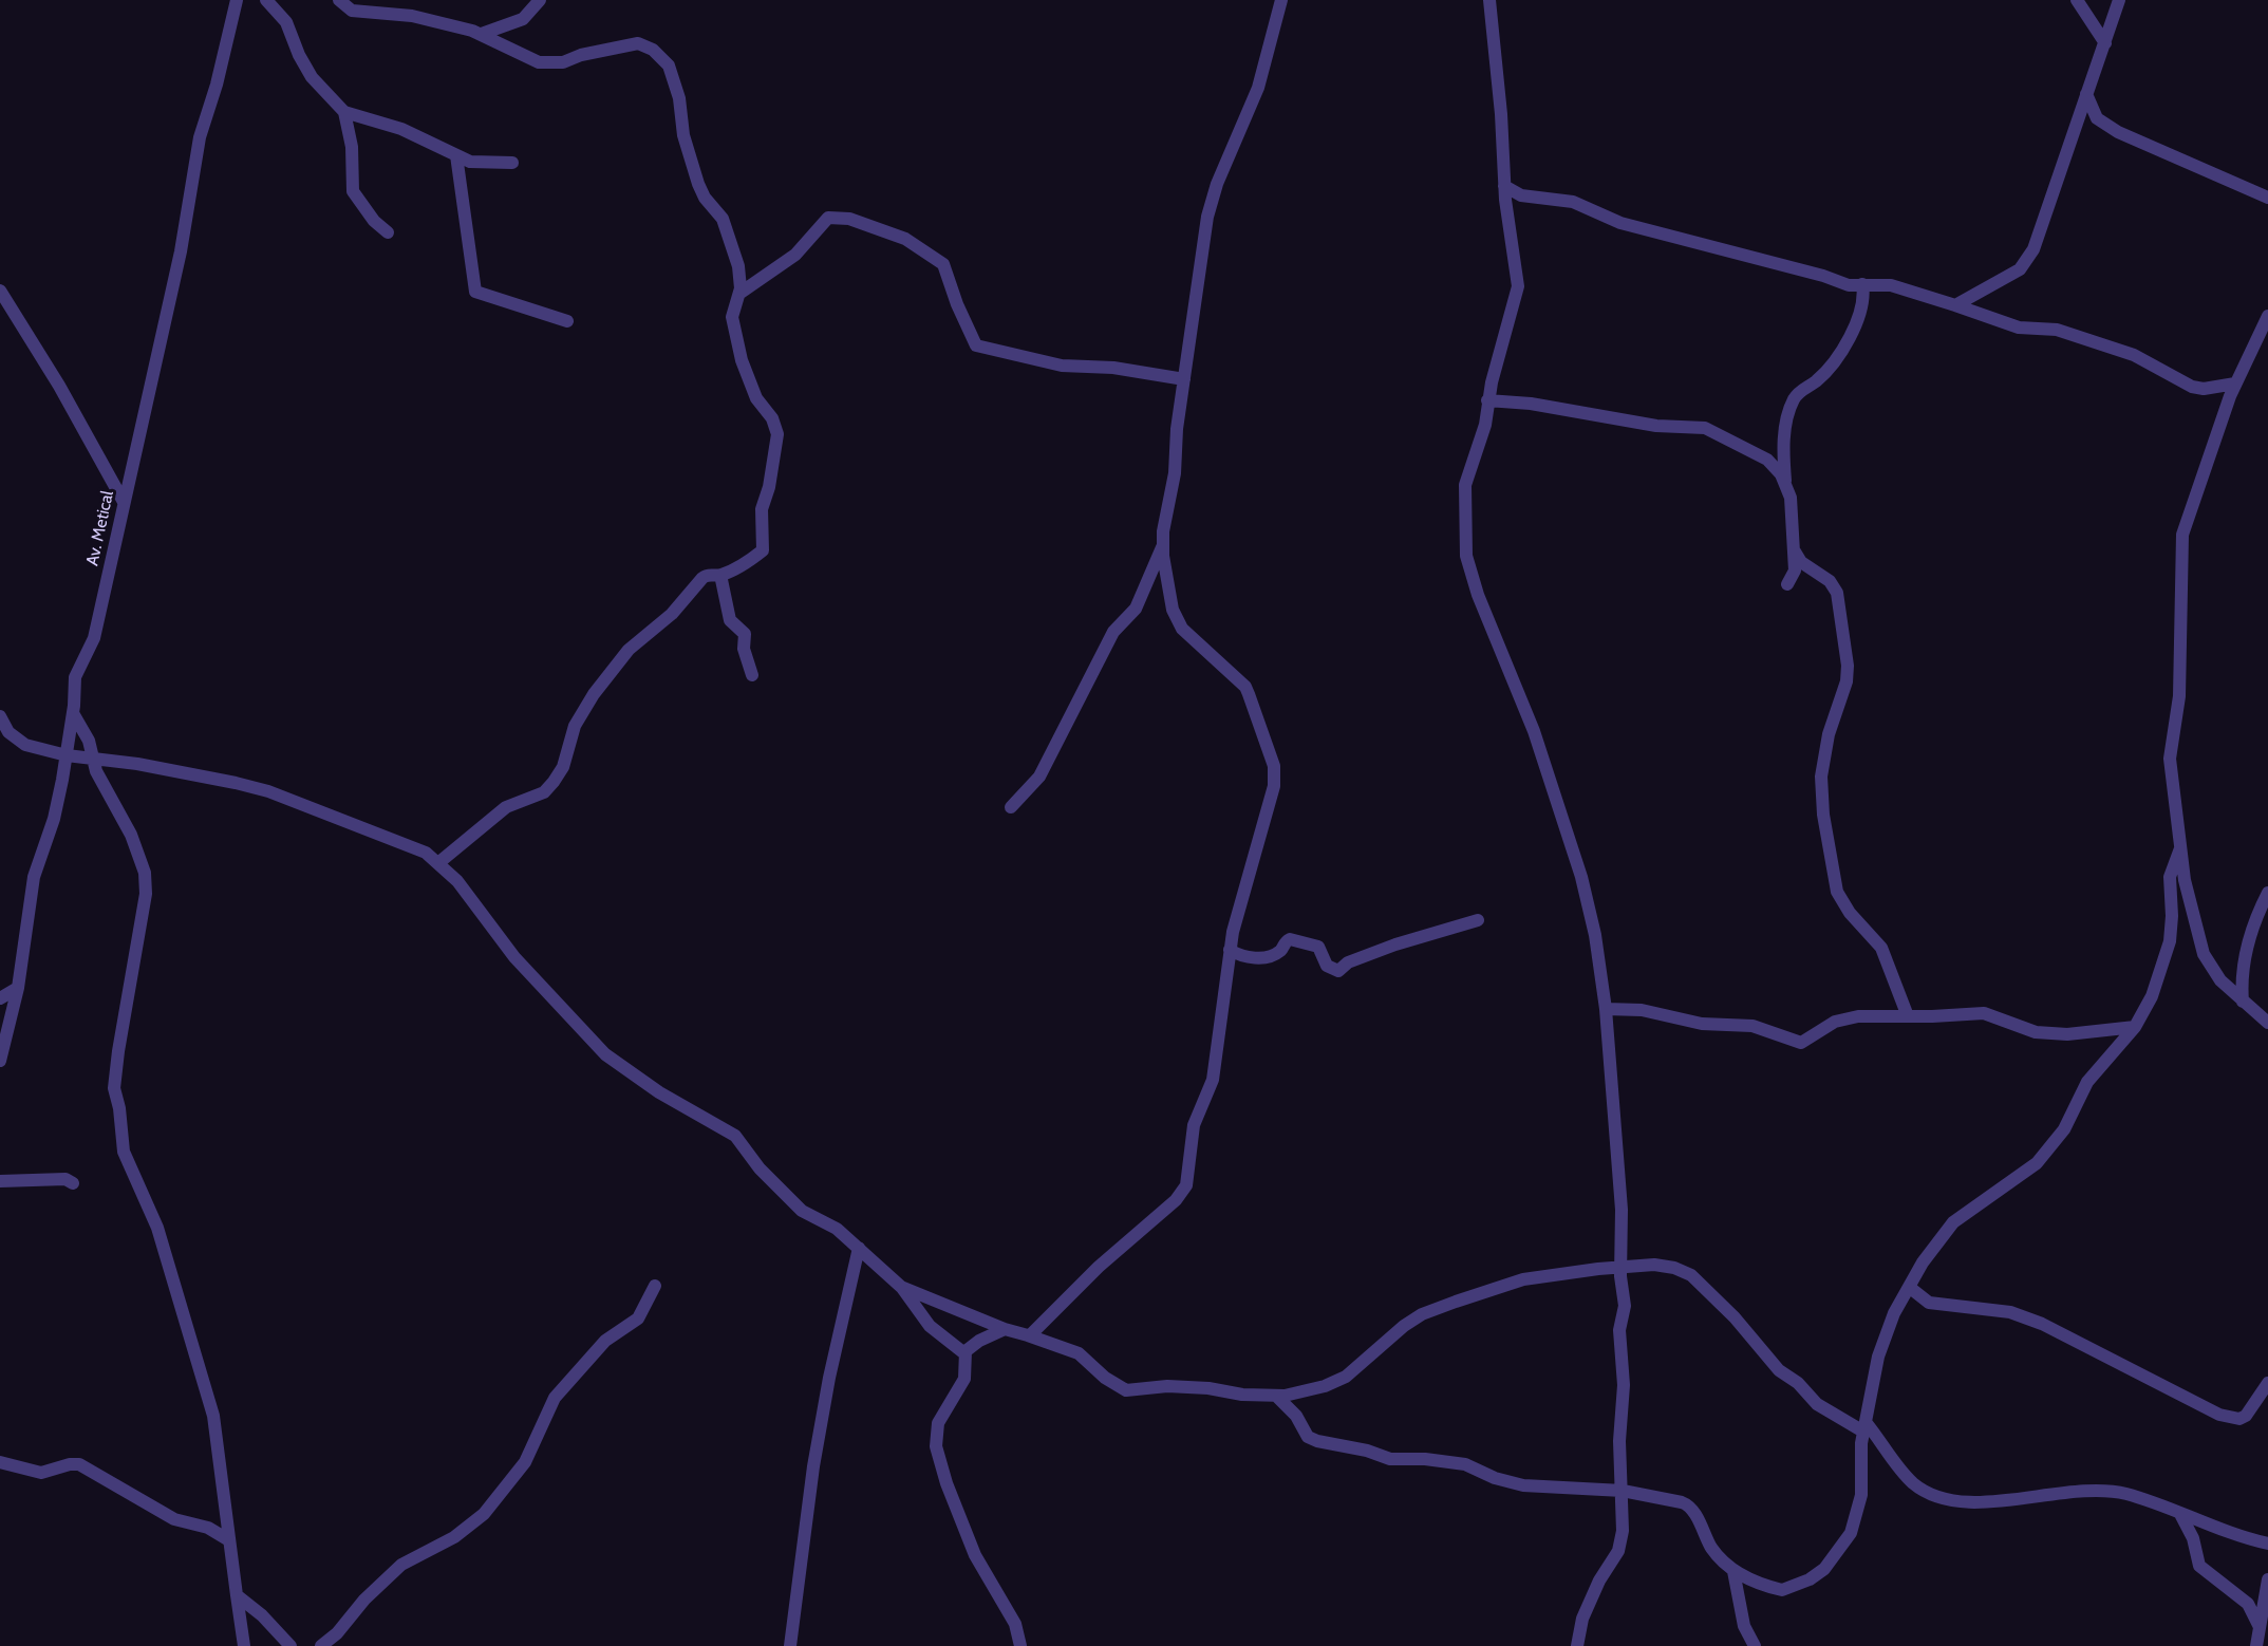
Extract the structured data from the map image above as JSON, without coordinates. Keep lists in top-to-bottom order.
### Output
{
  "streets": {
    "street": ["Av. Metical"]
  }
}
